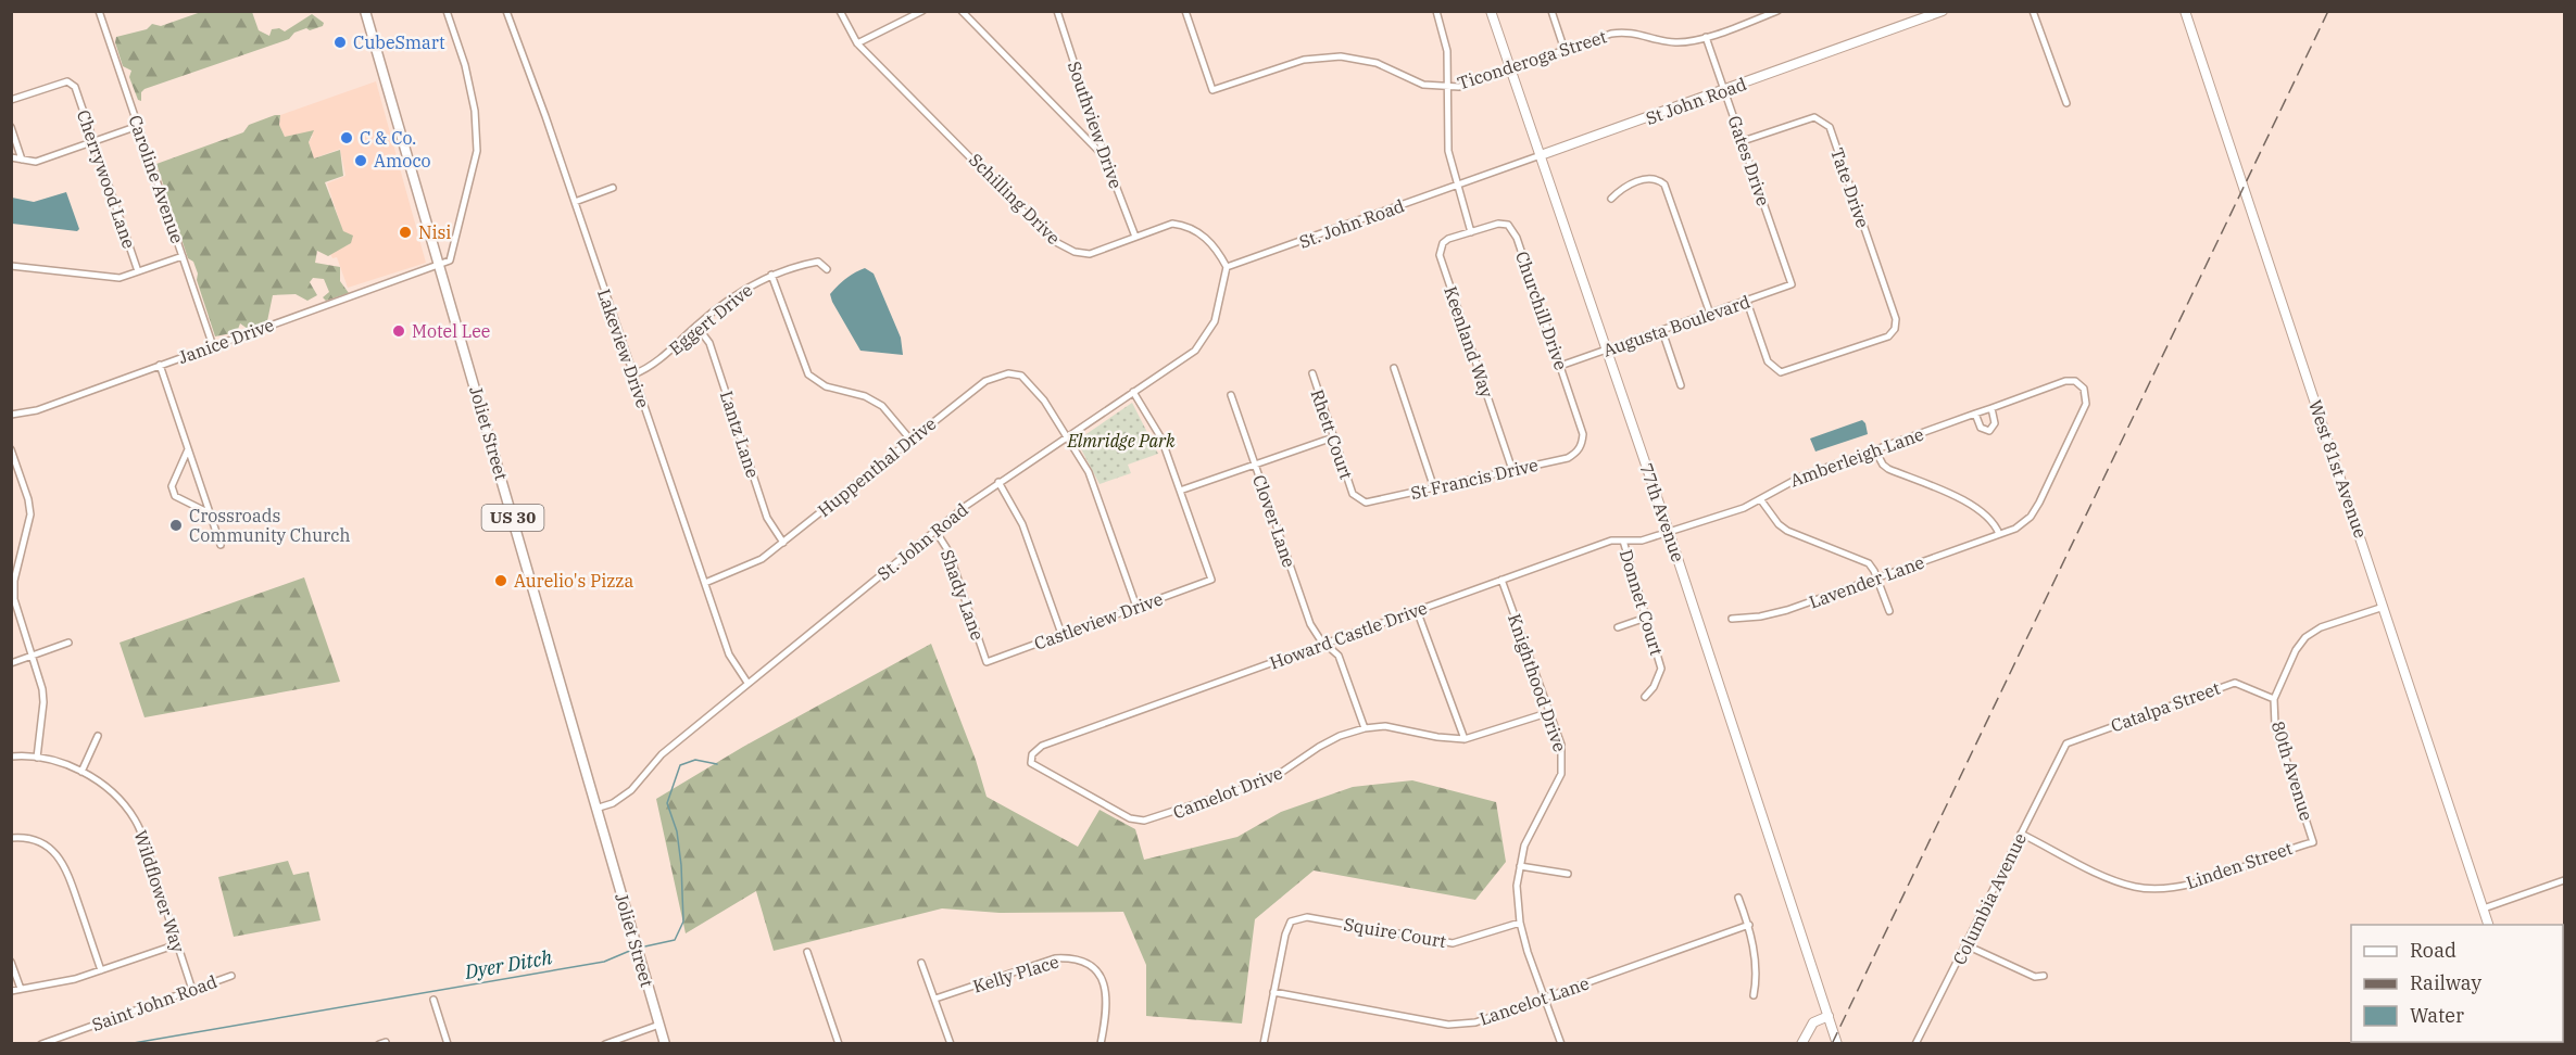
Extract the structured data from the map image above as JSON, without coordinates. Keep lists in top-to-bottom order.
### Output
{
  "streets": {
    "main road": ["Joliet Street", "US 30"],
    "street": [
      "Ticonderoga Street",
      "St John Road",
      "Southview Drive",
      "Gates Drive",
      "Cherrywood Lane",
      "Caroline Avenue",
      "Tate Drive",
      "Schilling Drive",
      "St. John Road",
      "Churchill Drive",
      "Eggert Drive",
      "Augusta Boulevard",
      "Janice Drive",
      "Keenland Way",
      "Lakeview Drive",
      "Lantz Lane",
      "Rhett Court",
      "Amberleigh Lane",
      "Huppenthal Drive",
      "West 81st Avenue",
      "St Francis Drive",
      "77th Avenue",
      "Clover Lane",
      "Lavender Lane",
      "Shady Lane",
      "Donnet Court",
      "Castleview Drive",
      "Howard Castle Drive",
      "Knighthood Drive",
      "Catalpa Street",
      "80th Avenue",
      "Camelot Drive",
      "Linden Street",
      "Wildflower Way",
      "Columbia Avenue",
      "Squire Court",
      "Kelly Place",
      "Lancelot Lane",
      "Saint John Road"
    ]
  },
  "crossings": [
    ["Ticonderoga Street", "Gates Drive"],
    ["Ticonderoga Street", "77th Avenue"],
    ["St John Road", "Gates Drive"],
    ["St John Road", "St. John Road"],
    ["St John Road", "77th Avenue"],
    ["Southview Drive", "Schilling Drive"],
    ["Gates Drive", "Tate Drive"],
    ["Gates Drive", "Augusta Boulevard"],
    ["Caroline Avenue", "Janice Drive"],
    ["Tate Drive", "Augusta Boulevard"],
    ["Schilling Drive", "St. John Road"],
    ["St. John Road", "Lakeview Drive"],
    ["St. John Road", "Joliet Street"],
    ["St. John Road", "Huppenthal Drive"],
    ["St. John Road", "77th Avenue"],
    ["St. John Road", "Shady Lane"],
    ["Churchill Drive", "Augusta Boulevard"],
    ["Churchill Drive", "Keenland Way"],
    ["Churchill Drive", "St Francis Drive"],
    ["Eggert Drive", "Lakeview Drive"],
    ["Eggert Drive", "Lantz Lane"],
    ["Augusta Boulevard", "77th Avenue"],
    ["Janice Drive", "Joliet Street"],
    ["Keenland Way", "St Francis Drive"],
    ["Lakeview Drive", "Huppenthal Drive"],
    ["Lantz Lane", "Huppenthal Drive"],
    ["Rhett Court", "St Francis Drive"],
    ["Amberleigh Lane", "77th Avenue"],
    ["Amberleigh Lane", "Lavender Lane"],
    ["Amberleigh Lane", "Howard Castle Drive"],
    ["Huppenthal Drive", "Castleview Drive"],
    ["77th Avenue", "Howard Castle Drive"],
    ["Clover Lane", "Howard Castle Drive"],
    ["Clover Lane", "Camelot Drive"],
    ["Shady Lane", "Castleview Drive"],
    ["Donnet Court", "Howard Castle Drive"],
    ["Howard Castle Drive", "Knighthood Drive"],
    ["Howard Castle Drive", "Camelot Drive"],
    ["Knighthood Drive", "Camelot Drive"],
    ["Knighthood Drive", "Squire Court"],
    ["Knighthood Drive", "Lancelot Lane"],
    ["Catalpa Street", "80th Avenue"],
    ["Catalpa Street", "Columbia Avenue"],
    ["80th Avenue", "Linden Street"],
    ["Linden Street", "Columbia Avenue"],
    ["Wildflower Way", "Saint John Road"],
    ["Squire Court", "Lancelot Lane"]
  ],
  "water": ["Dyer Ditch"],
  "parks": ["Elmridge Park"],
  "places": [
    "CubeSmart",
    "C & Co.",
    "Amoco",
    "Nisi",
    "Motel Lee",
    "Crossroads Community Church",
    "Aurelio's Pizza"
  ],
  "legend": ["Road", "Railway", "Water"]
}
